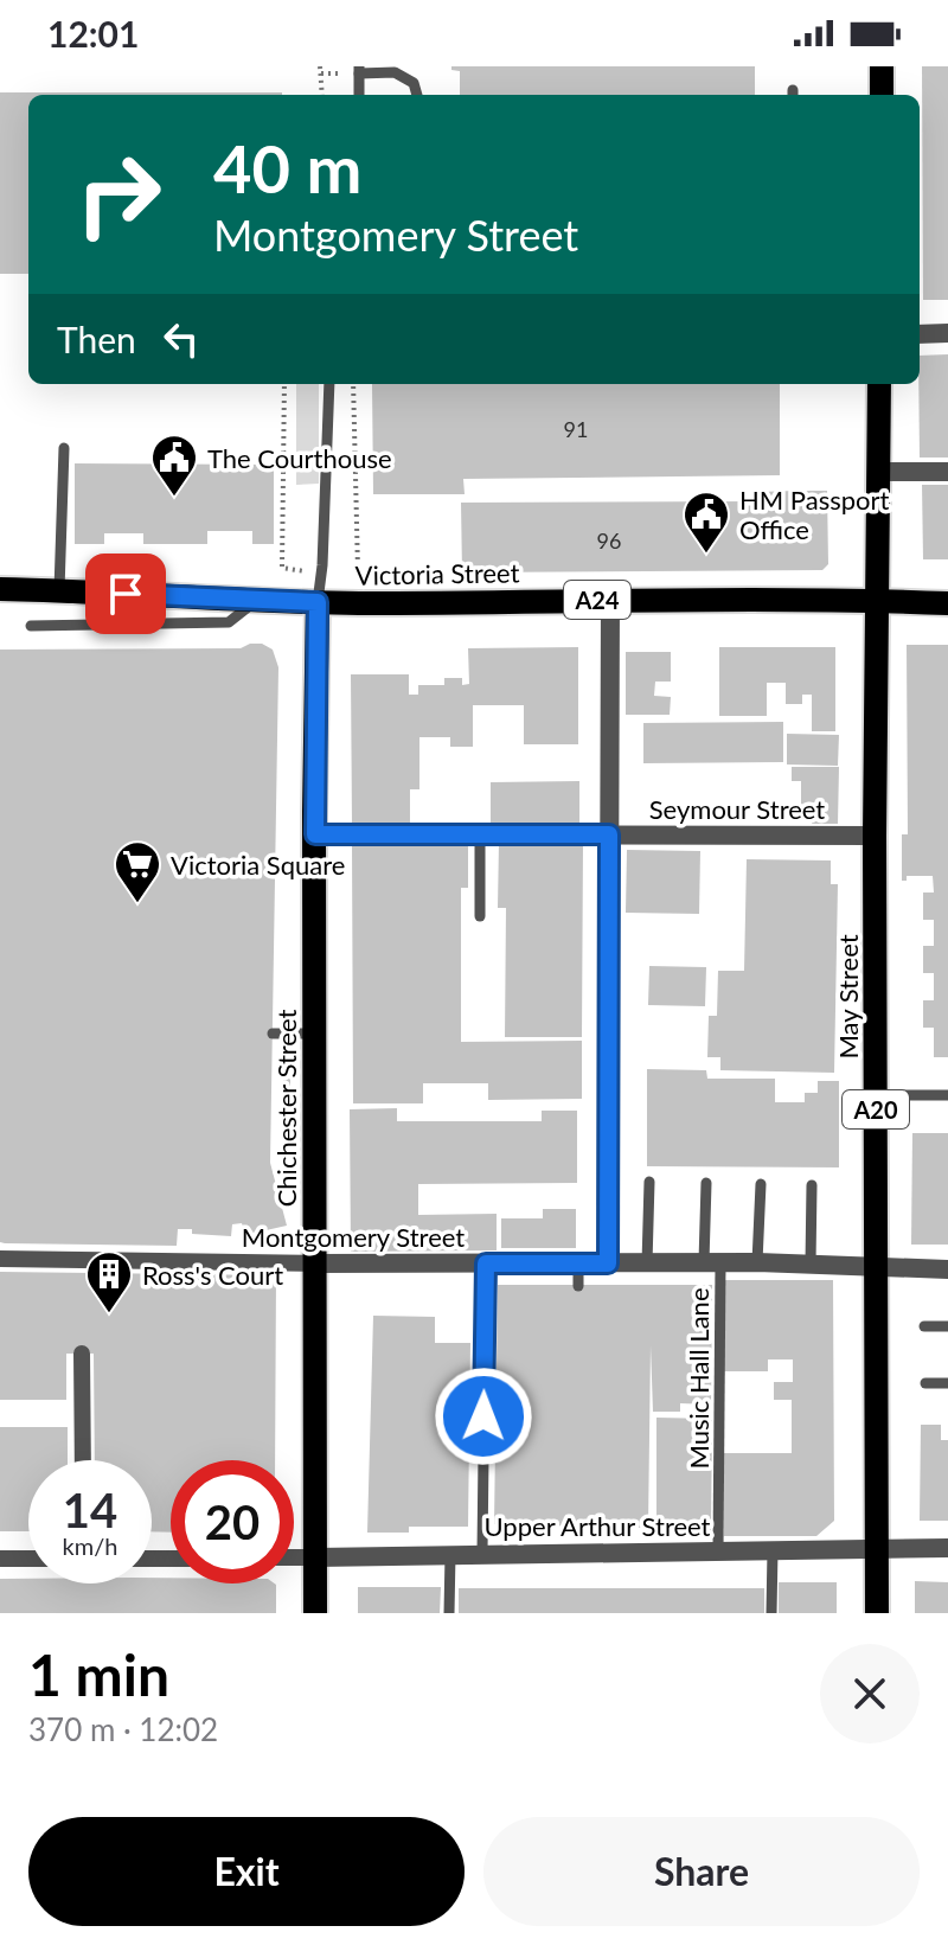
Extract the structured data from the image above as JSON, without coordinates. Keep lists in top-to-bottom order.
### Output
{
  "streets": {
    "main road": [
      "Victoria Street",
      "A24",
      "May Street",
      "Chichester Street",
      "A20"
    ],
    "street": ["Seymour Street", "Montgomery Street", "Upper Arthur Street"],
    "lane": ["Music Hall Lane"]
  },
  "crossings": [
    ["Victoria Street", "A24"],
    ["Victoria Street", "May Street"],
    ["Victoria Street", "Chichester Street"],
    ["A24", "May Street"],
    ["Seymour Street", "May Street"],
    ["Seymour Street", "Chichester Street"],
    ["May Street", "Montgomery Street"],
    ["May Street", "Upper Arthur Street"],
    ["Chichester Street", "Montgomery Street"],
    ["Chichester Street", "Upper Arthur Street"],
    ["Montgomery Street", "Music Hall Lane"],
    ["Music Hall Lane", "Upper Arthur Street"]
  ],
  "places": {
    "public building": ["The Courthouse", "HM Passport Office"],
    "supermarket": ["Victoria Square"],
    "building": ["Ross's Court"]
  },
  "house_numbers": ["91", "96"],
  "page": {
    "status": "12:01",
    "turn": ["40 m", "Montgomery Street"],
    "then": "Then",
    "speed": "14 km/h",
    "limit": "20",
    "heading": ["1 min", "370 m · 12:02"],
    "buttons": ["Exit", "Share"]
  }
}
